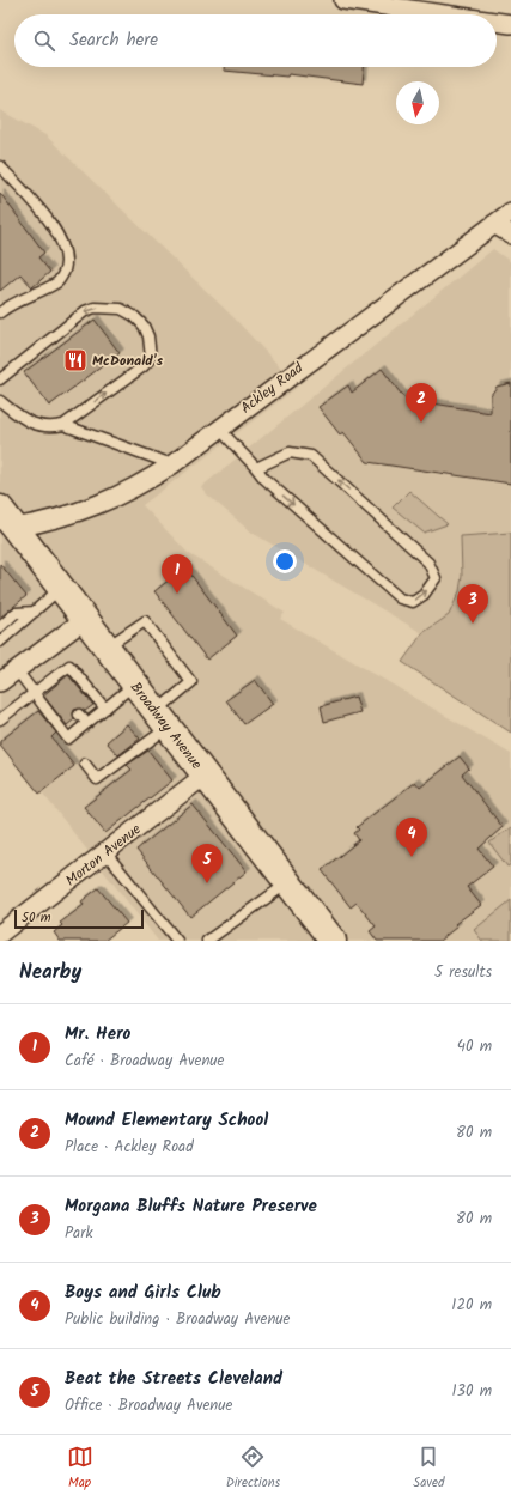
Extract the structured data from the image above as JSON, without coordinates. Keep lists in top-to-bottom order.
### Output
{
  "streets": {
    "main road": ["Broadway Avenue"],
    "street": ["Ackley Road", "Morton Avenue"]
  },
  "crossings": [
    ["Ackley Road", "Broadway Avenue"],
    ["Broadway Avenue", "Morton Avenue"]
  ],
  "places": {
    "restaurant": ["McDonald's"]
  },
  "scale_bar": "50 m",
  "north": "bottom",
  "page": {
    "search": "Search here",
    "pins": [
      "2",
      "1",
      "3",
      "4",
      "5"
    ],
    "scale": "50 m",
    "heading": ["Nearby", "5 results"],
    "list": [
      {
        "mark": "1",
        "name": "Mr. Hero",
        "note": "Café · Broadway Avenue",
        "value": "40 m"
      },
      {
        "mark": "2",
        "name": "Mound Elementary School",
        "note": "Place · Ackley Road",
        "value": "80 m"
      },
      {
        "mark": "3",
        "name": "Morgana Bluffs Nature Preserve",
        "note": "Park",
        "value": "80 m"
      },
      {
        "mark": "4",
        "name": "Boys and Girls Club",
        "note": "Public building · Broadway Avenue",
        "value": "120 m"
      },
      {
        "mark": "5",
        "name": "Beat the Streets Cleveland",
        "note": "Office · Broadway Avenue",
        "value": "130 m"
      }
    ],
    "nav": ["Map", "Directions", "Saved"]
  }
}
